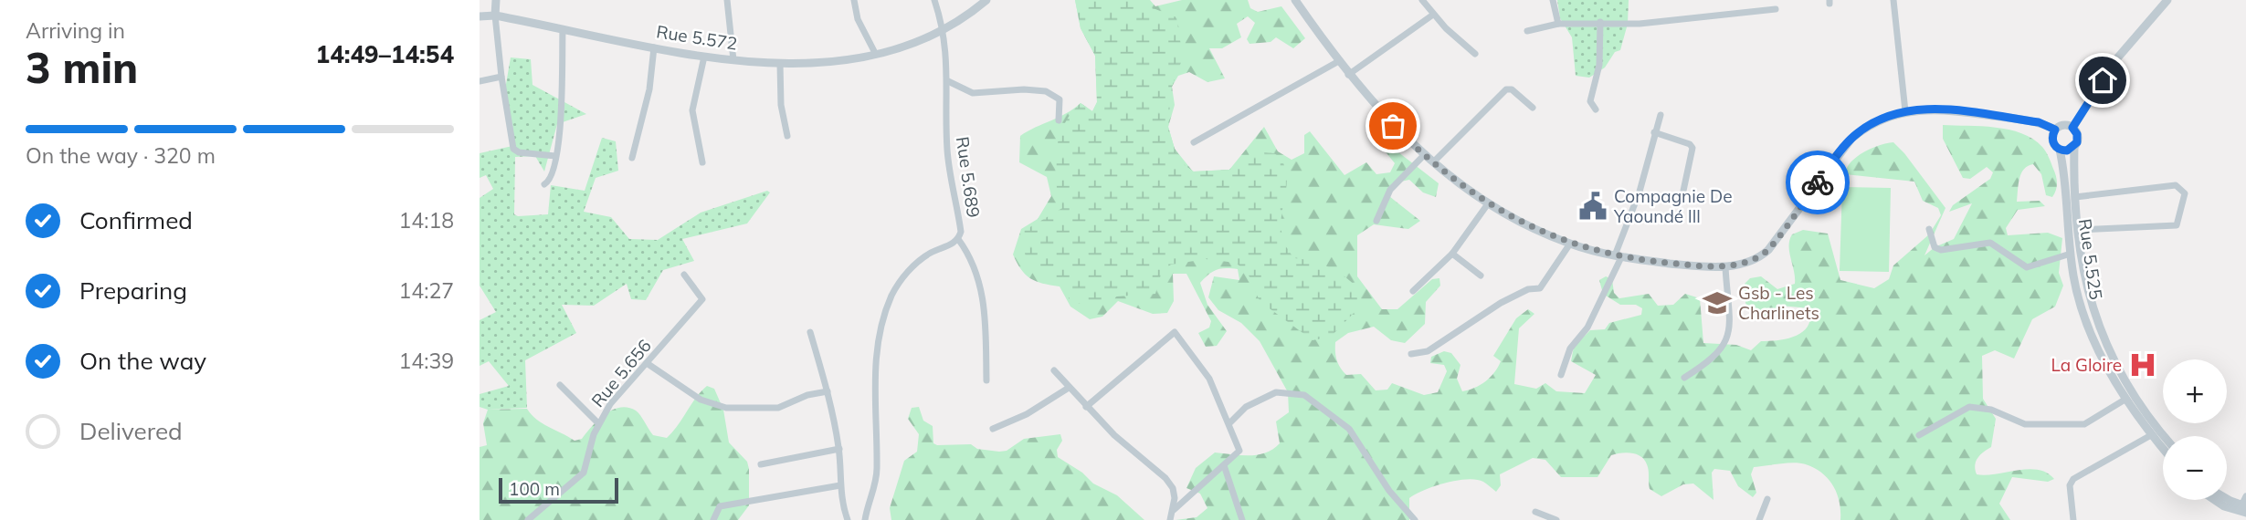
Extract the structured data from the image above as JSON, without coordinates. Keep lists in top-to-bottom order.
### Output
{
  "streets": {
    "street": [
      "Rue 5.572",
      "Rue 5.689",
      "Rue 5.525",
      "Rue 5.656"
    ]
  },
  "crossings": [
    ["Rue 5.572", "Rue 5.689"]
  ],
  "places": {
    "public building": ["Compagnie De Yaoundé lll"],
    "school or university": ["Gsb - Les Charlinets"],
    "hospital": ["La Gloire"]
  },
  "scale_bar": "100 m",
  "page": {
    "heading": ["3 min", "Arriving in", "14:49–14:54"],
    "bar": "On the way · 320 m",
    "list": [
      ["Confirmed", "14:18"],
      ["Preparing", "14:27"],
      ["On the way", "14:39"],
      "Delivered"
    ],
    "map_buttons": ["+", "−"],
    "scale": "100 m"
  }
}
